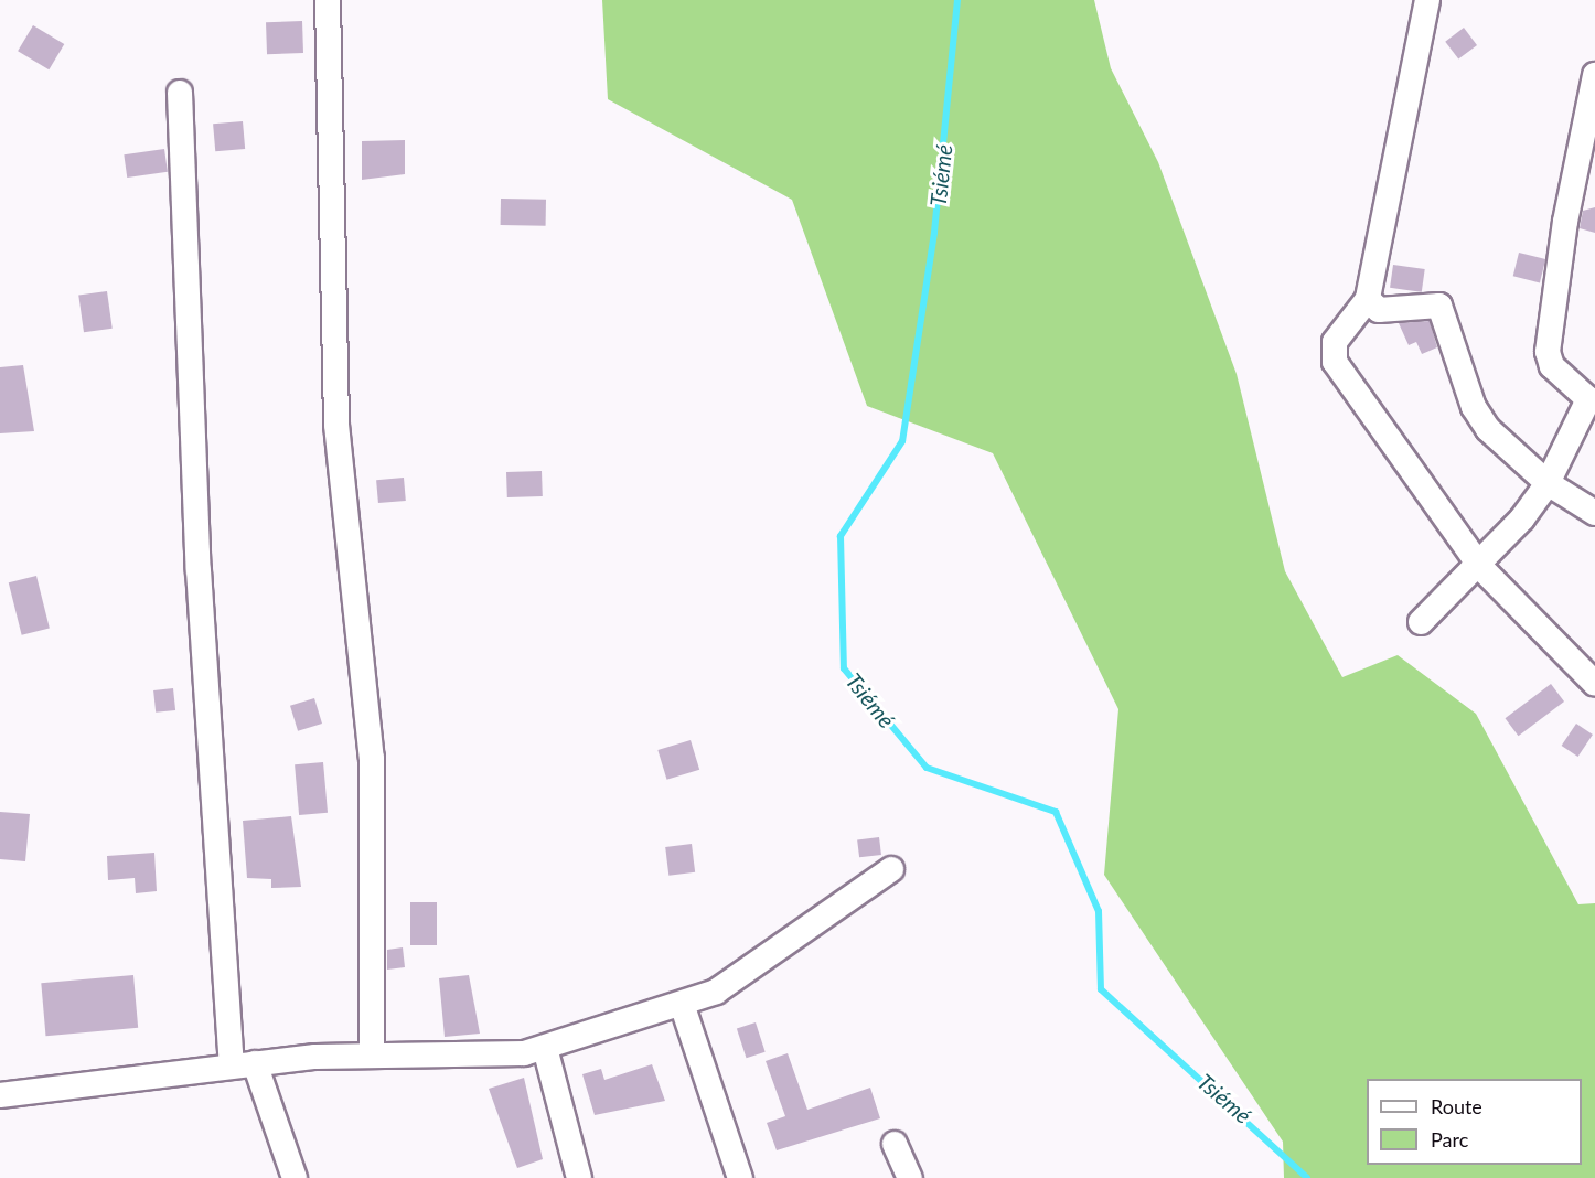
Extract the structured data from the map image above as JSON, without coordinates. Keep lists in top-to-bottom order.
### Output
{
  "water": ["Tsiémé"],
  "legend": ["Route", "Parc"]
}
